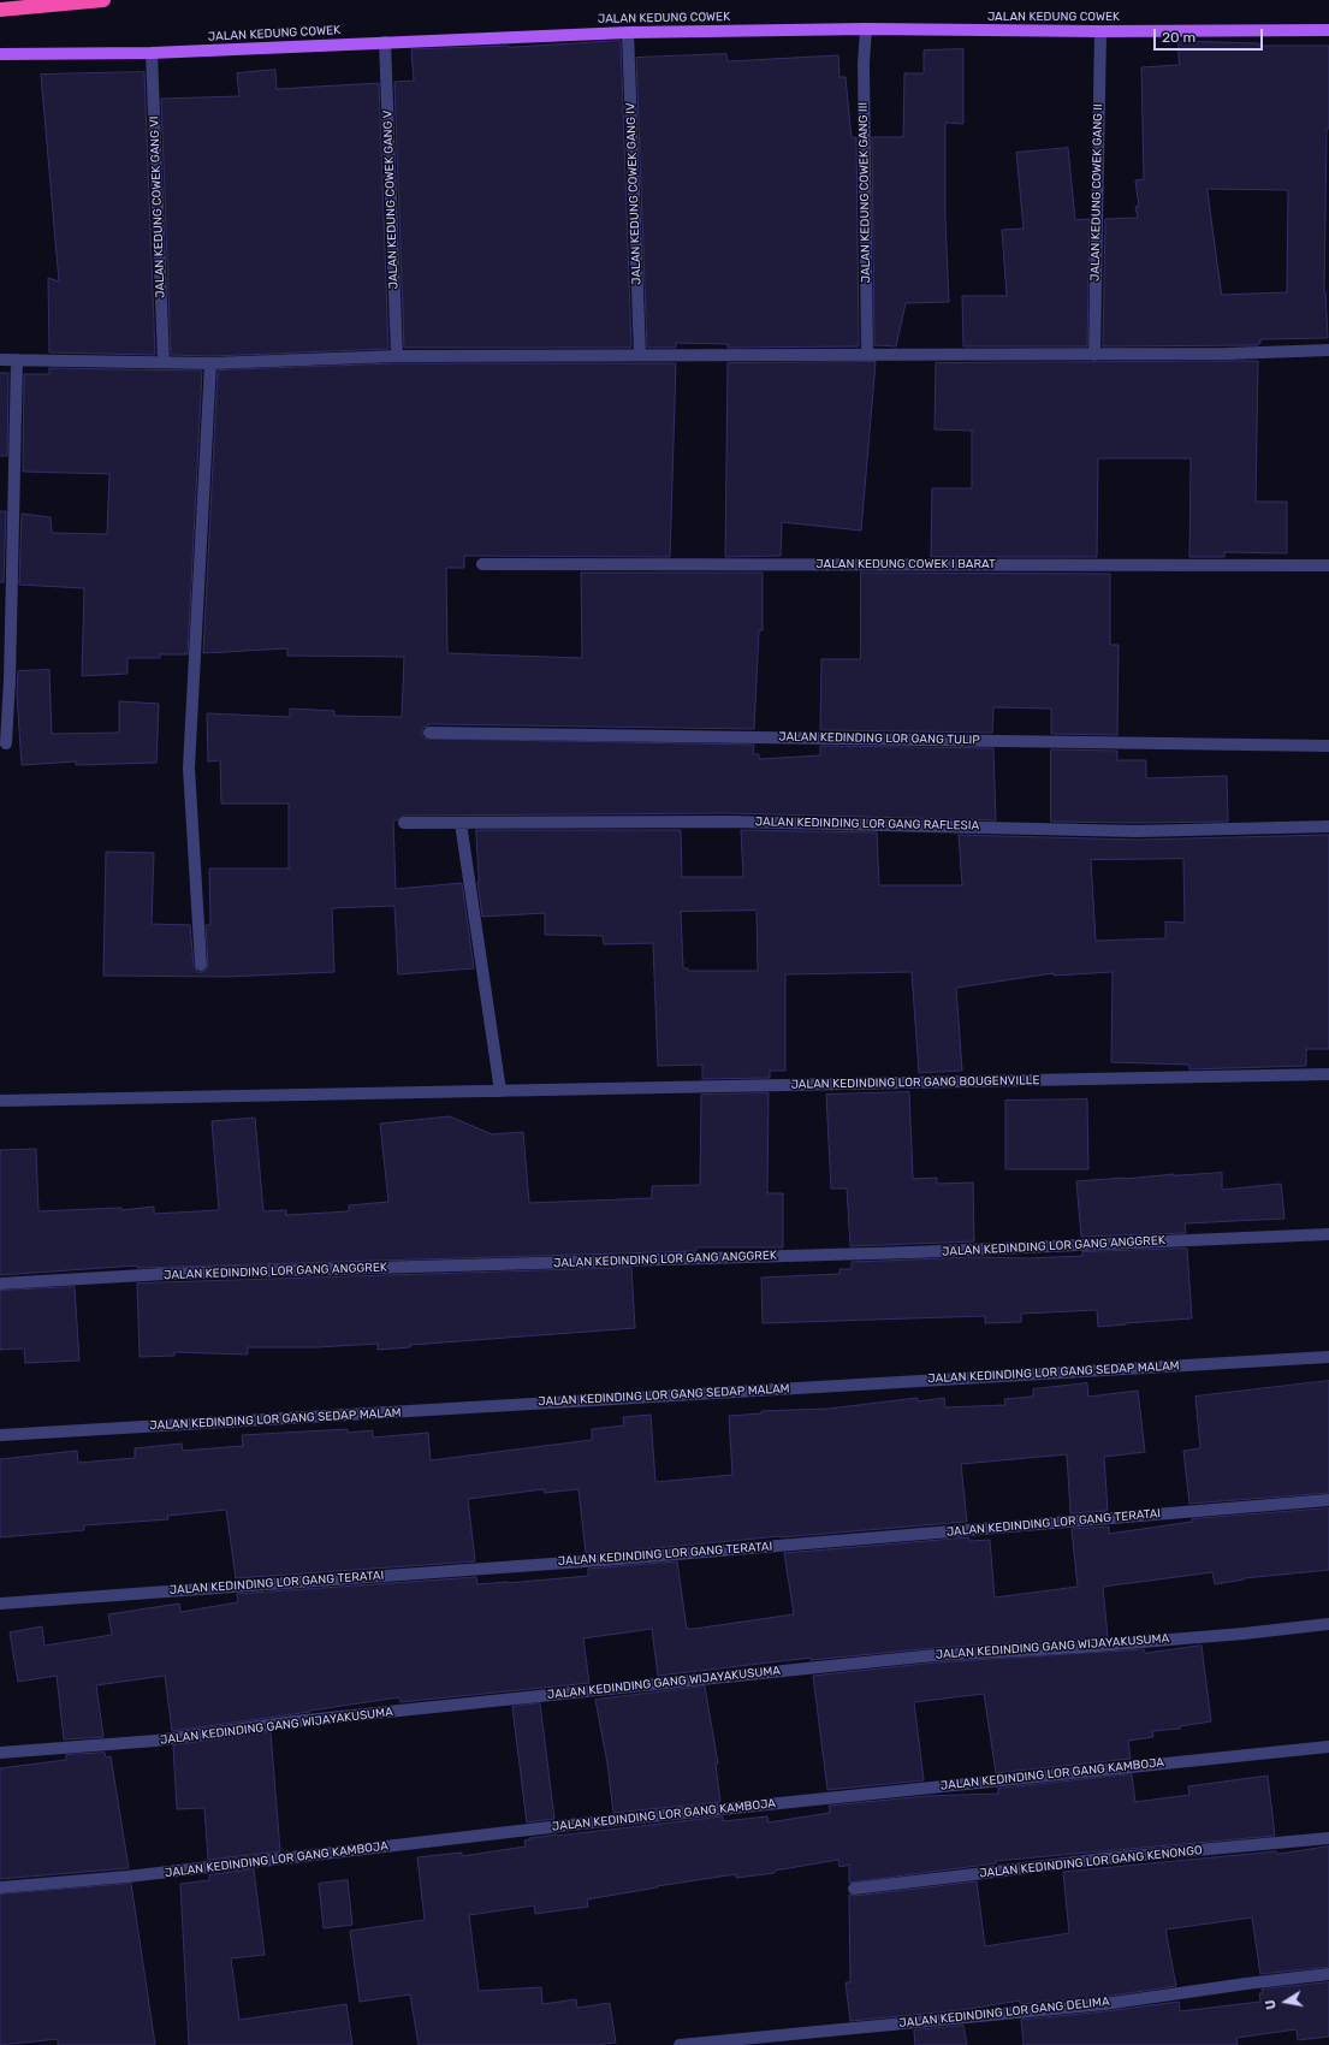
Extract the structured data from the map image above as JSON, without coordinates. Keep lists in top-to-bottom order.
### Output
{
  "streets": {
    "main road": ["JALAN KEDUNG COWEK"],
    "street": [
      "JALAN KEDUNG COWEK GANG III",
      "JALAN KEDUNG COWEK GANG II",
      "JALAN KEDUNG COWEK GANG IV",
      "JALAN KEDUNG COWEK GANG V",
      "JALAN KEDUNG COWEK GANG VI",
      "JALAN KEDUNG COWEK I BARAT",
      "JALAN KEDINDING LOR GANG TULIP",
      "JALAN KEDINDING LOR GANG RAFLESIA",
      "JALAN KEDINDING LOR GANG BOUGENVILLE",
      "JALAN KEDINDING LOR GANG ANGGREK",
      "JALAN KEDINDING LOR GANG SEDAP MALAM",
      "JALAN KEDINDING LOR GANG TERATAI",
      "JALAN KEDINDING GANG WIJAYAKUSUMA",
      "JALAN KEDINDING LOR GANG KAMBOJA",
      "JALAN KEDINDING LOR GANG KENONGO",
      "JALAN KEDINDING LOR GANG DELIMA"
    ]
  },
  "crossings": [
    ["JALAN KEDUNG COWEK", "JALAN KEDUNG COWEK GANG III"],
    ["JALAN KEDUNG COWEK", "JALAN KEDUNG COWEK GANG II"],
    ["JALAN KEDUNG COWEK", "JALAN KEDUNG COWEK GANG IV"],
    ["JALAN KEDUNG COWEK", "JALAN KEDUNG COWEK GANG V"],
    ["JALAN KEDUNG COWEK", "JALAN KEDUNG COWEK GANG VI"]
  ],
  "scale_bar": "20 m",
  "north": "left"
}
